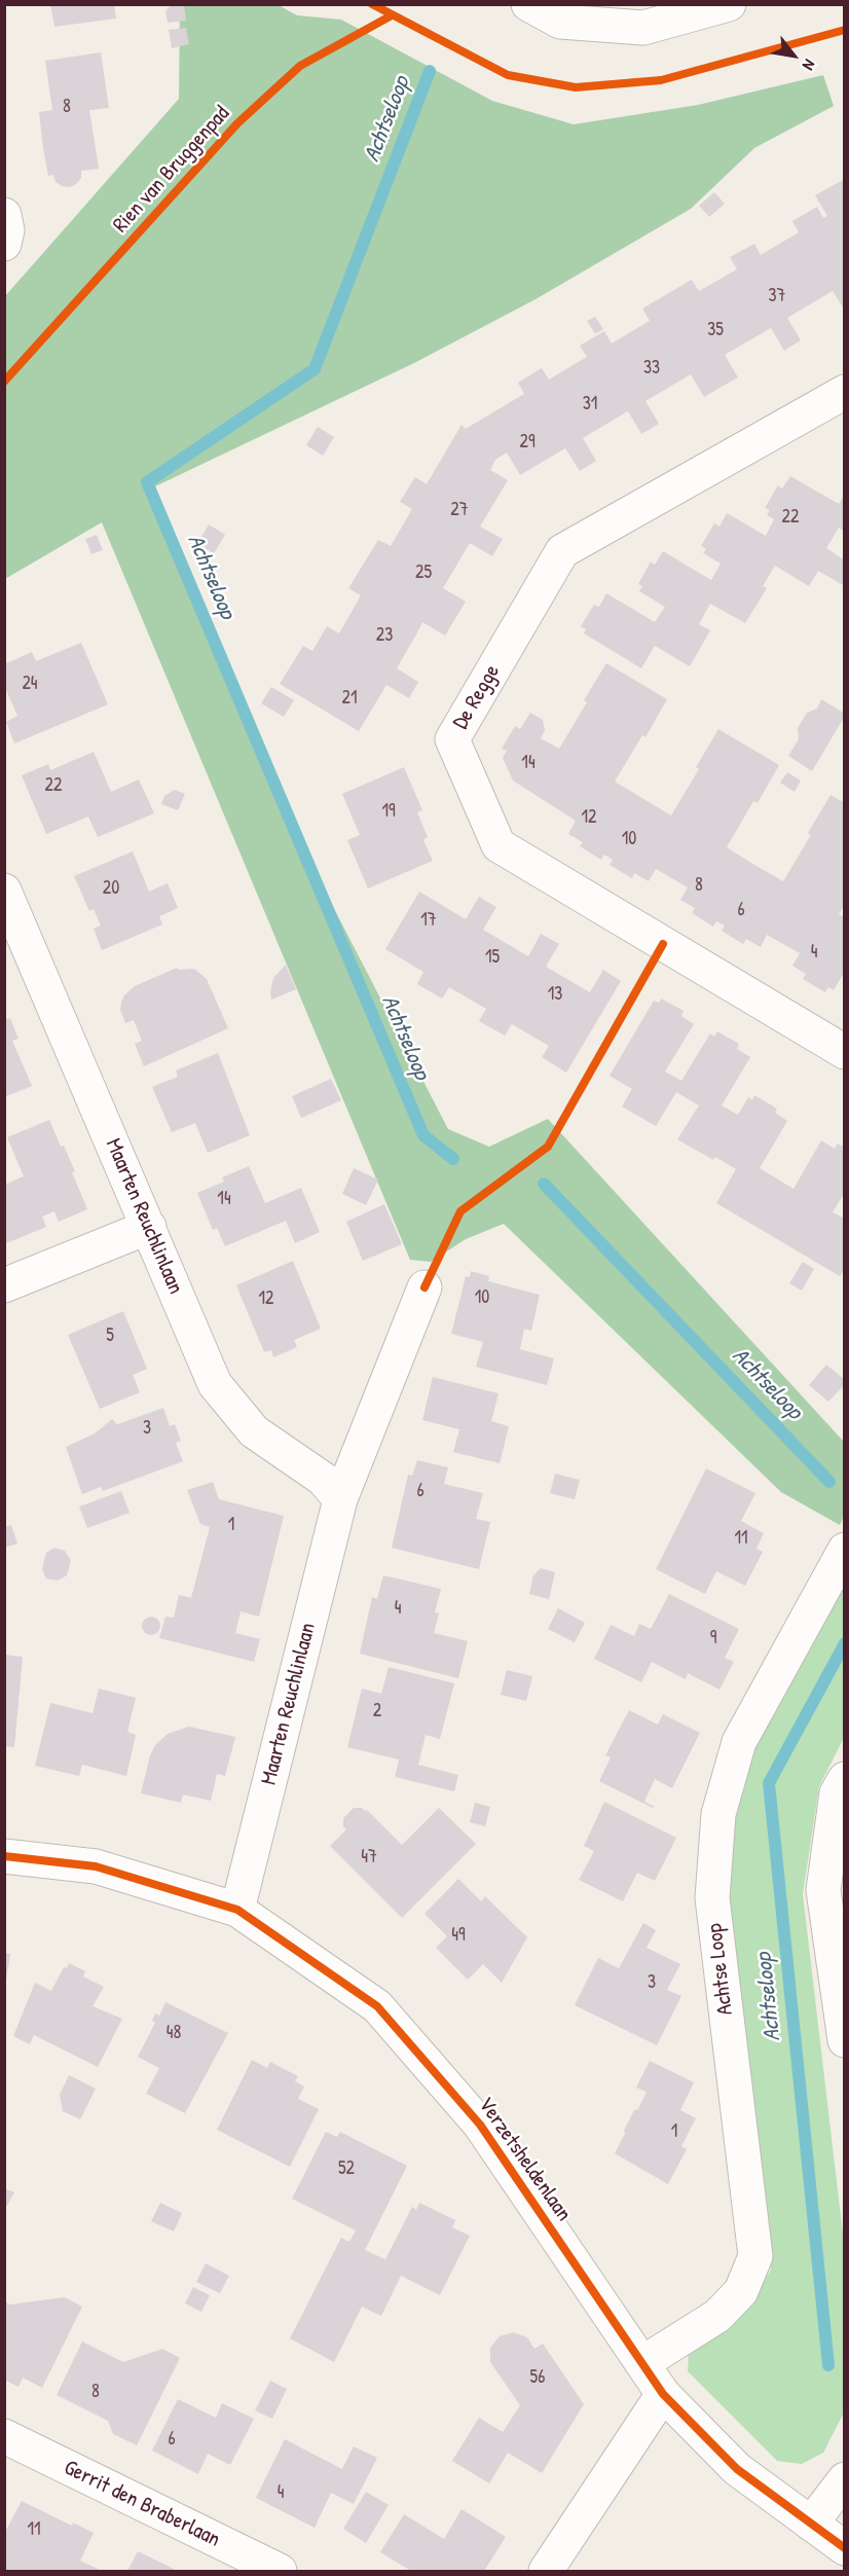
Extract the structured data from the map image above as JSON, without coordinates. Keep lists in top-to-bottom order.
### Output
{
  "streets": {
    "street": [
      "De Regge",
      "Maarten Reuchlinlaan",
      "Achtse Loop",
      "Verzetsheldenlaan",
      "Gerrit den Braberlaan"
    ],
    "cycle path": ["Rien van Bruggenpad"]
  },
  "crossings": [
    ["Maarten Reuchlinlaan", "Verzetsheldenlaan"],
    ["Achtse Loop", "Verzetsheldenlaan"]
  ],
  "water": ["Achtseloop"],
  "house_numbers": [
    "8",
    "37",
    "35",
    "33",
    "31",
    "29",
    "27",
    "22",
    "25",
    "23",
    "24",
    "21",
    "14",
    "22",
    "19",
    "12",
    "10",
    "8",
    "20",
    "6",
    "17",
    "4",
    "15",
    "13",
    "14",
    "10",
    "12",
    "5",
    "3",
    "6",
    "1",
    "11",
    "4",
    "9",
    "2",
    "47",
    "49",
    "3",
    "48",
    "1",
    "52",
    "56",
    "8",
    "6",
    "4",
    "11"
  ],
  "north": "bottom right"
}
